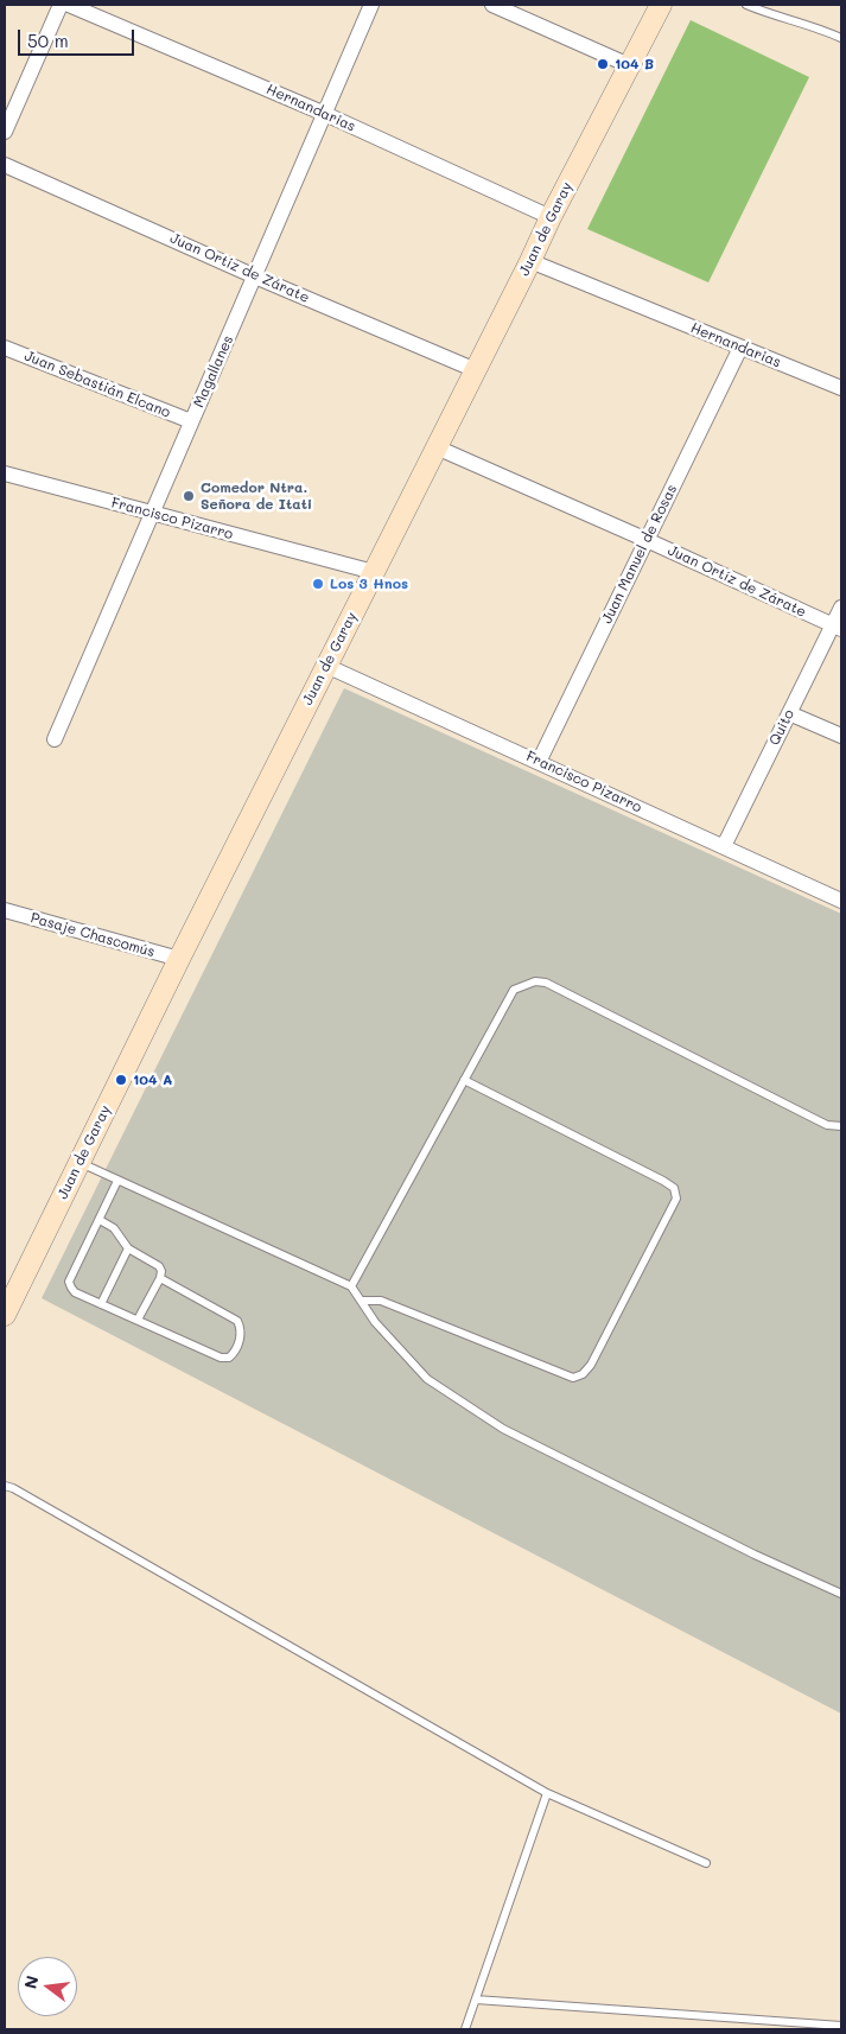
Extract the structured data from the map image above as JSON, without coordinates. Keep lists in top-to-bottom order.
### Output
{
  "streets": {
    "street": [
      "Hernandarias",
      "Juan de Garay",
      "Juan Ortíz de Zárate",
      "Magallanes",
      "Juan Sebastián Elcano",
      "Francisco Pizarro",
      "Juan Manuel de Rosas",
      "Quito",
      "Pasaje Chascomús"
    ]
  },
  "crossings": [
    ["Hernandarias", "Juan de Garay"],
    ["Hernandarias", "Magallanes"],
    ["Hernandarias", "Juan Manuel de Rosas"],
    ["Juan de Garay", "Juan Ortíz de Zárate"],
    ["Juan de Garay", "Francisco Pizarro"],
    ["Juan de Garay", "Pasaje Chascomús"],
    ["Juan Ortíz de Zárate", "Magallanes"],
    ["Juan Ortíz de Zárate", "Juan Manuel de Rosas"],
    ["Juan Ortíz de Zárate", "Quito"],
    ["Magallanes", "Juan Sebastián Elcano"],
    ["Magallanes", "Francisco Pizarro"],
    ["Francisco Pizarro", "Juan Manuel de Rosas"],
    ["Francisco Pizarro", "Quito"]
  ],
  "places": [
    "104 B",
    "Comedor Ntra. Señora de Itati",
    "Los 3 Hnos",
    "104 A"
  ],
  "scale_bar": "50 m",
  "north": "left"
}
